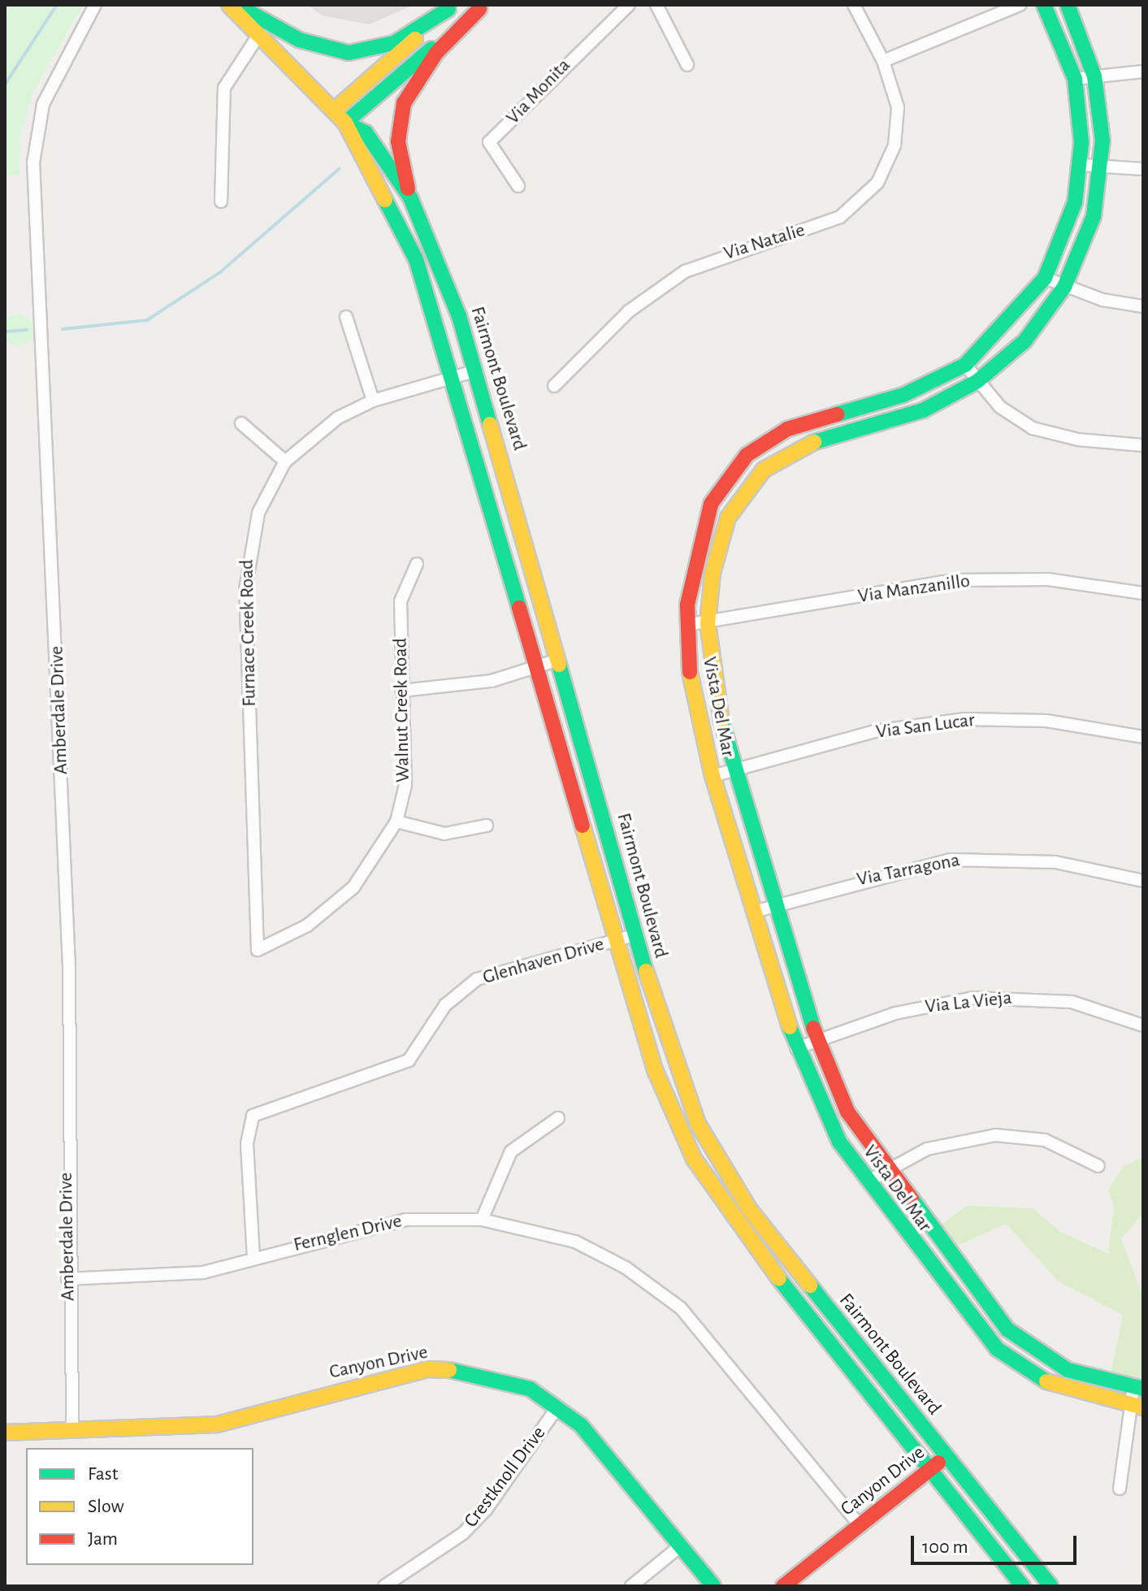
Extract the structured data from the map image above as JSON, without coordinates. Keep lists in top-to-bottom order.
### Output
{
  "streets": {
    "street": [
      "Via Monita",
      "Via Natalie",
      "Fairmont Boulevard",
      "Via Manzanillo",
      "Furnace Creek Road",
      "Vista Del Mar",
      "Amberdale Drive",
      "Walnut Creek Road",
      "Via San Lucar",
      "Via Tarragona",
      "Glenhaven Drive",
      "Via La Vieja",
      "Fernglen Drive",
      "Canyon Drive",
      "Crestknoll Drive"
    ]
  },
  "crossings": [
    ["Fairmont Boulevard", "Furnace Creek Road"],
    ["Fairmont Boulevard", "Glenhaven Drive"],
    ["Fairmont Boulevard", "Canyon Drive"],
    ["Via Manzanillo", "Vista Del Mar"],
    ["Furnace Creek Road", "Walnut Creek Road"],
    ["Vista Del Mar", "Via San Lucar"],
    ["Vista Del Mar", "Via Tarragona"],
    ["Vista Del Mar", "Via La Vieja"],
    ["Amberdale Drive", "Fernglen Drive"],
    ["Amberdale Drive", "Canyon Drive"],
    ["Glenhaven Drive", "Fernglen Drive"],
    ["Fernglen Drive", "Canyon Drive"],
    ["Canyon Drive", "Crestknoll Drive"]
  ],
  "legend": ["Fast", "Slow", "Jam"],
  "scale_bar": "100 m"
}
